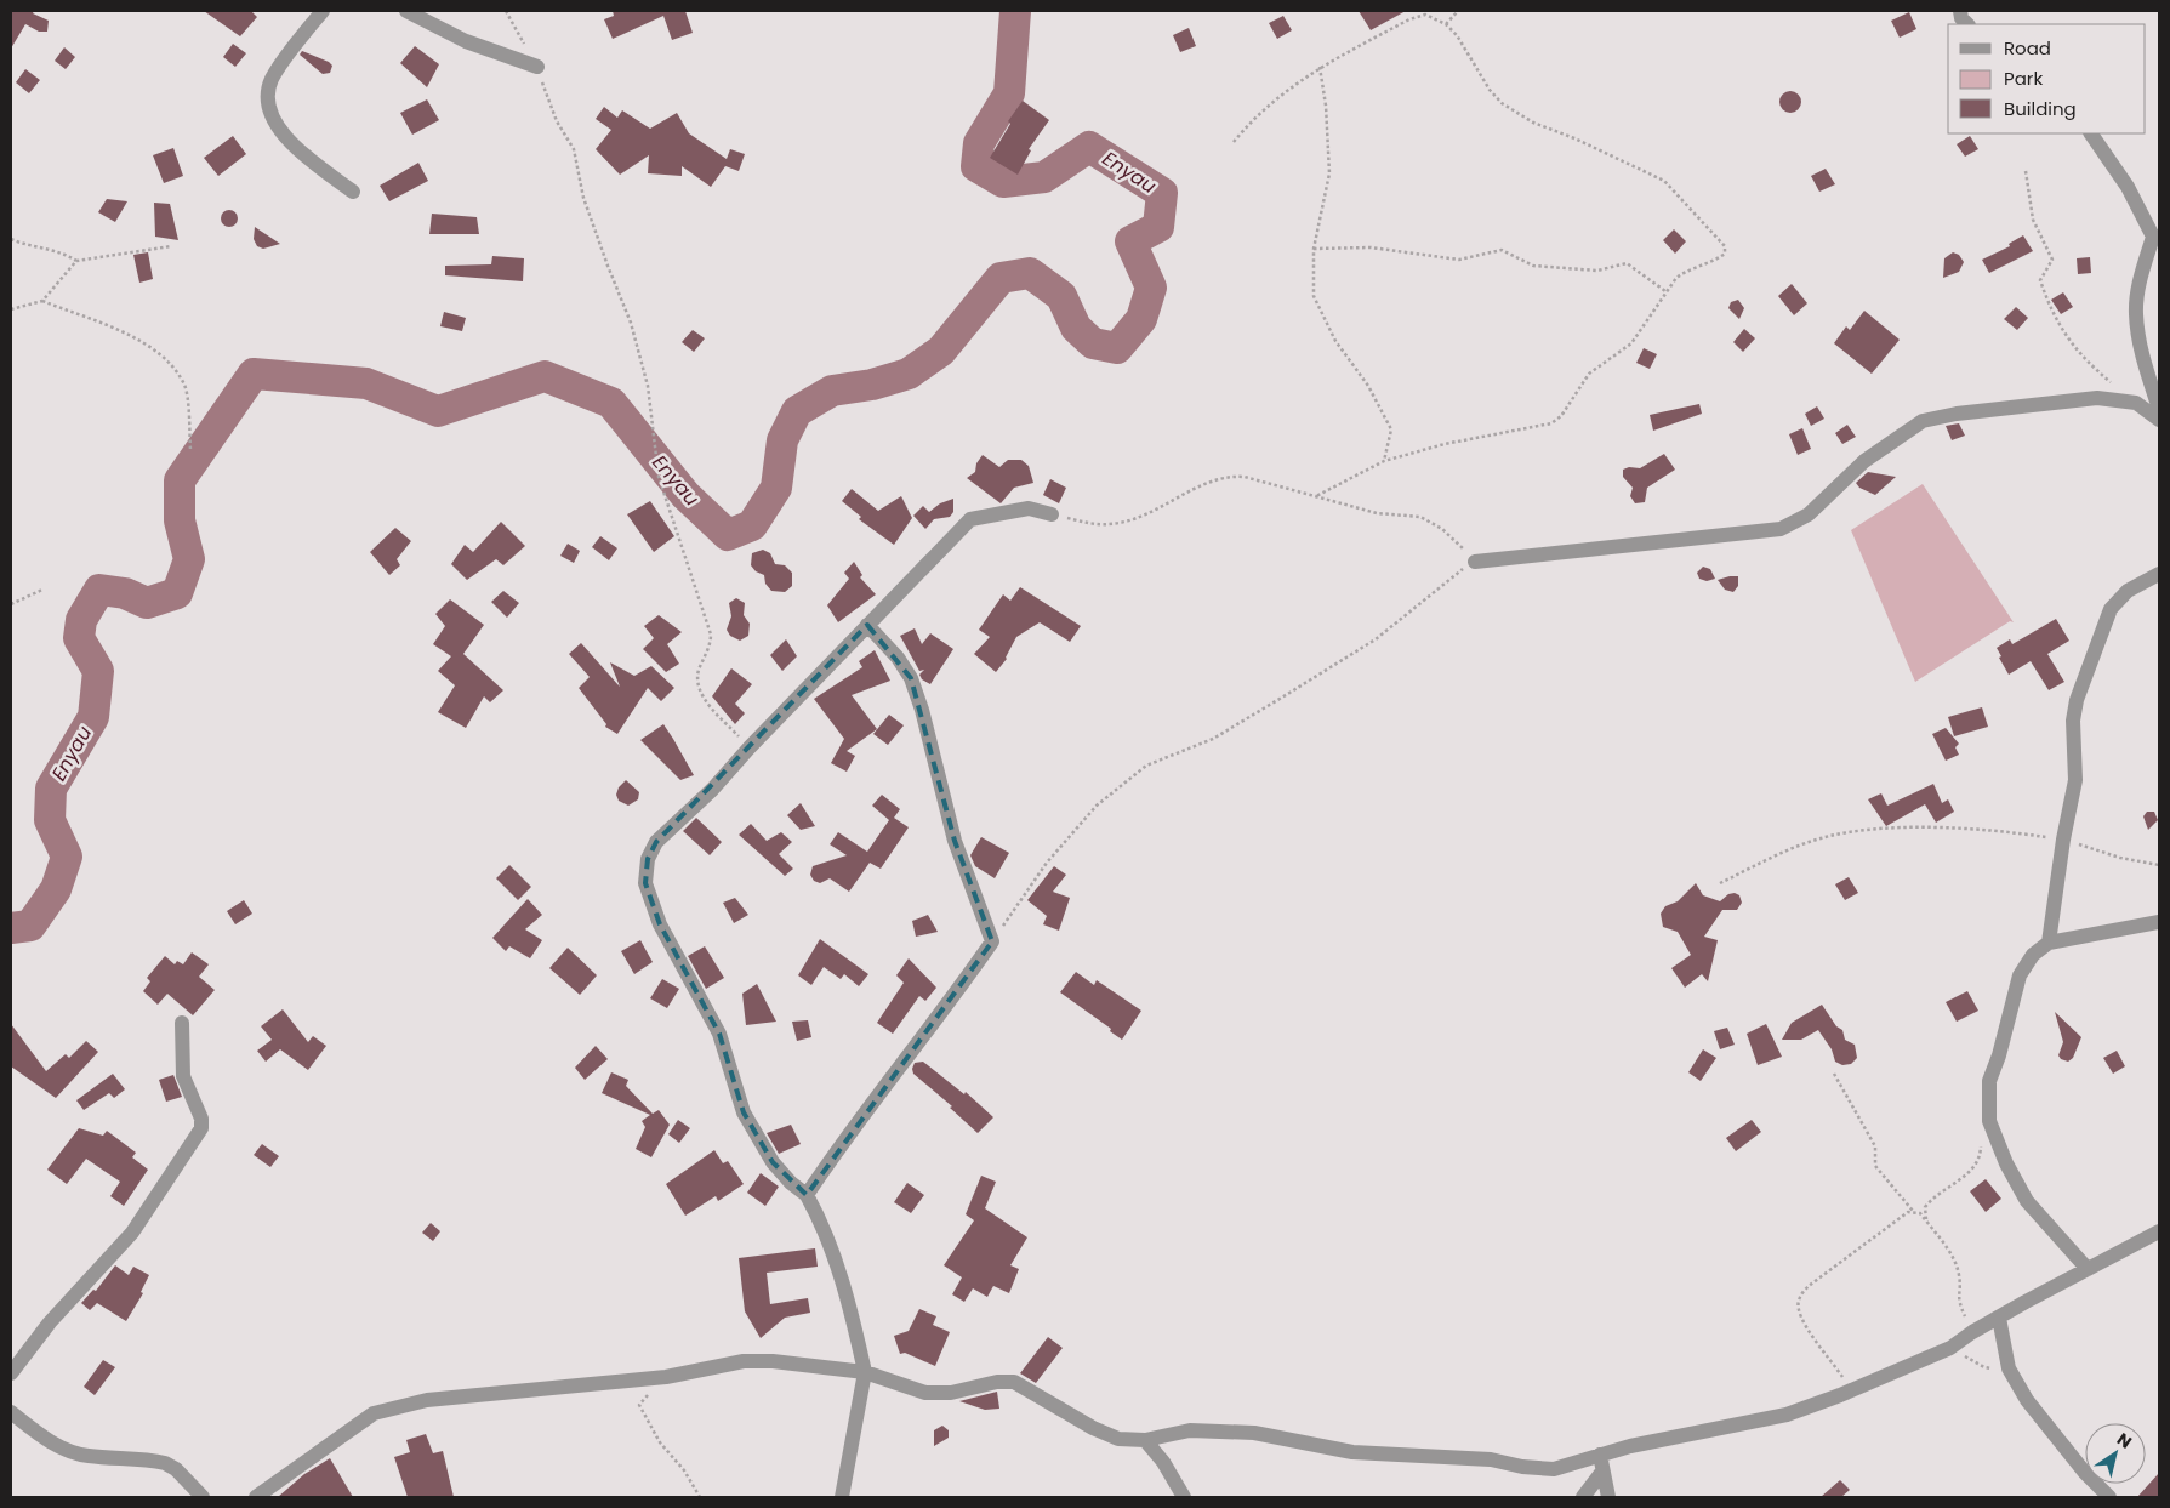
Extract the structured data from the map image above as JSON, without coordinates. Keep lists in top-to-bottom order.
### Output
{
  "water": ["Enyau"],
  "legend": ["Road", "Park", "Building"],
  "north": "top right"
}
